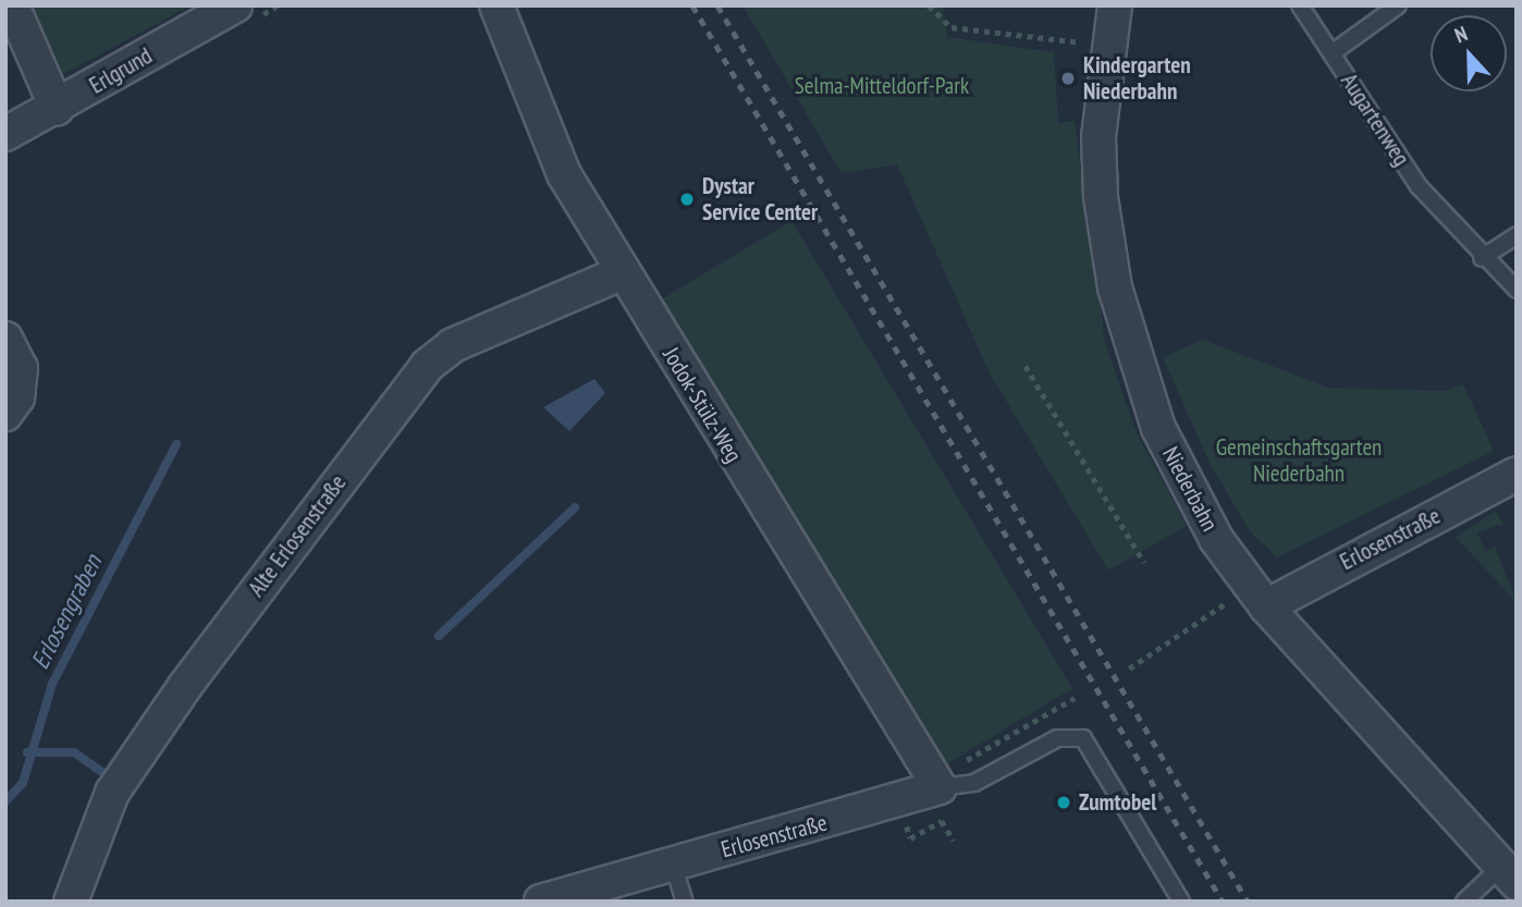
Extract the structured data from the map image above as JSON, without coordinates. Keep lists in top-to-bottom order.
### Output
{
  "streets": {
    "street": [
      "Erlgrund",
      "Jodok-Stülz-Weg",
      "Niederbahn",
      "Alte Erlosenstraße",
      "Erlosenstraße"
    ],
    "lane": ["Augartenweg"]
  },
  "crossings": [
    ["Jodok-Stülz-Weg", "Alte Erlosenstraße"],
    ["Jodok-Stülz-Weg", "Erlosenstraße"],
    ["Niederbahn", "Erlosenstraße"]
  ],
  "water": ["Erlosengraben"],
  "parks": ["Selma-Mitteldorf-Park", "Gemeinschaftsgarten Niederbahn"],
  "places": ["Kindergarten Niederbahn", "Dystar Service Center", "Zumtobel"],
  "north": "top"
}
